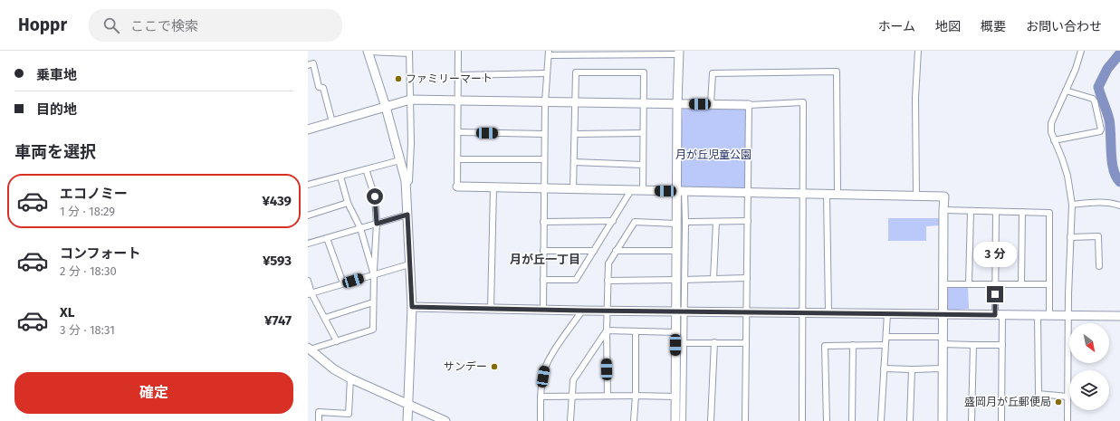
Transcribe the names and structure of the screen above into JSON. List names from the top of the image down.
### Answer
{
  "districts": ["月が丘一丁目"],
  "parks": ["月が丘児童公園"],
  "places": ["ファミリーマート", "サンデー", "盛岡月が丘郵便局"],
  "north": "bottom right",
  "page": {
    "header": "Hoppr",
    "search": "ここで検索",
    "nav": [
      "ホーム",
      "地図",
      "概要",
      "お問い合わせ"
    ],
    "banner": ["乗車地", "目的地"],
    "heading": "車両を選択",
    "list": [
      {
        "name": "エコノミー",
        "note": "1 分 · 18:29",
        "value": "¥439"
      },
      {
        "name": "コンフォート",
        "note": "2 分 · 18:30",
        "value": "¥593"
      },
      {
        "name": "XL",
        "note": "3 分 · 18:31",
        "value": "¥747"
      }
    ],
    "bubble": "3 分",
    "buttons": "確定"
  }
}
